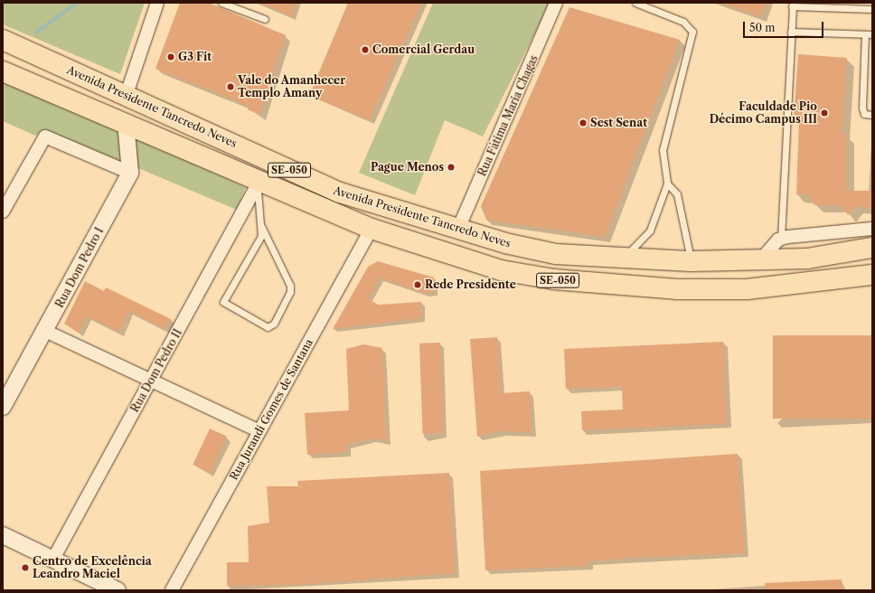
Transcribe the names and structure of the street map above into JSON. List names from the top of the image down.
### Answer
{
  "streets": {
    "main road": ["Avenida Presidente Tancredo Neves", "SE-050"],
    "street": [
      "Rua Fátima Maria Chagas",
      "Rua Dom Pedro I",
      "Rua Dom Pedro II",
      "Rua Jurandi Gomes de Santana"
    ]
  },
  "crossings": [
    ["Avenida Presidente Tancredo Neves", "Rua Fátima Maria Chagas"],
    ["Avenida Presidente Tancredo Neves", "Rua Dom Pedro II"],
    ["Avenida Presidente Tancredo Neves", "Rua Jurandi Gomes de Santana"]
  ],
  "places": [
    "Comercial Gerdau",
    "G3 Fit",
    "Vale do Amanhecer Templo Amany",
    "Faculdade Pio Décimo Campus III",
    "Sest Senat",
    "Pague Menos",
    "Rede Presidente",
    "Centro de Excelência Leandro Maciel"
  ],
  "scale_bar": "50 m"
}
